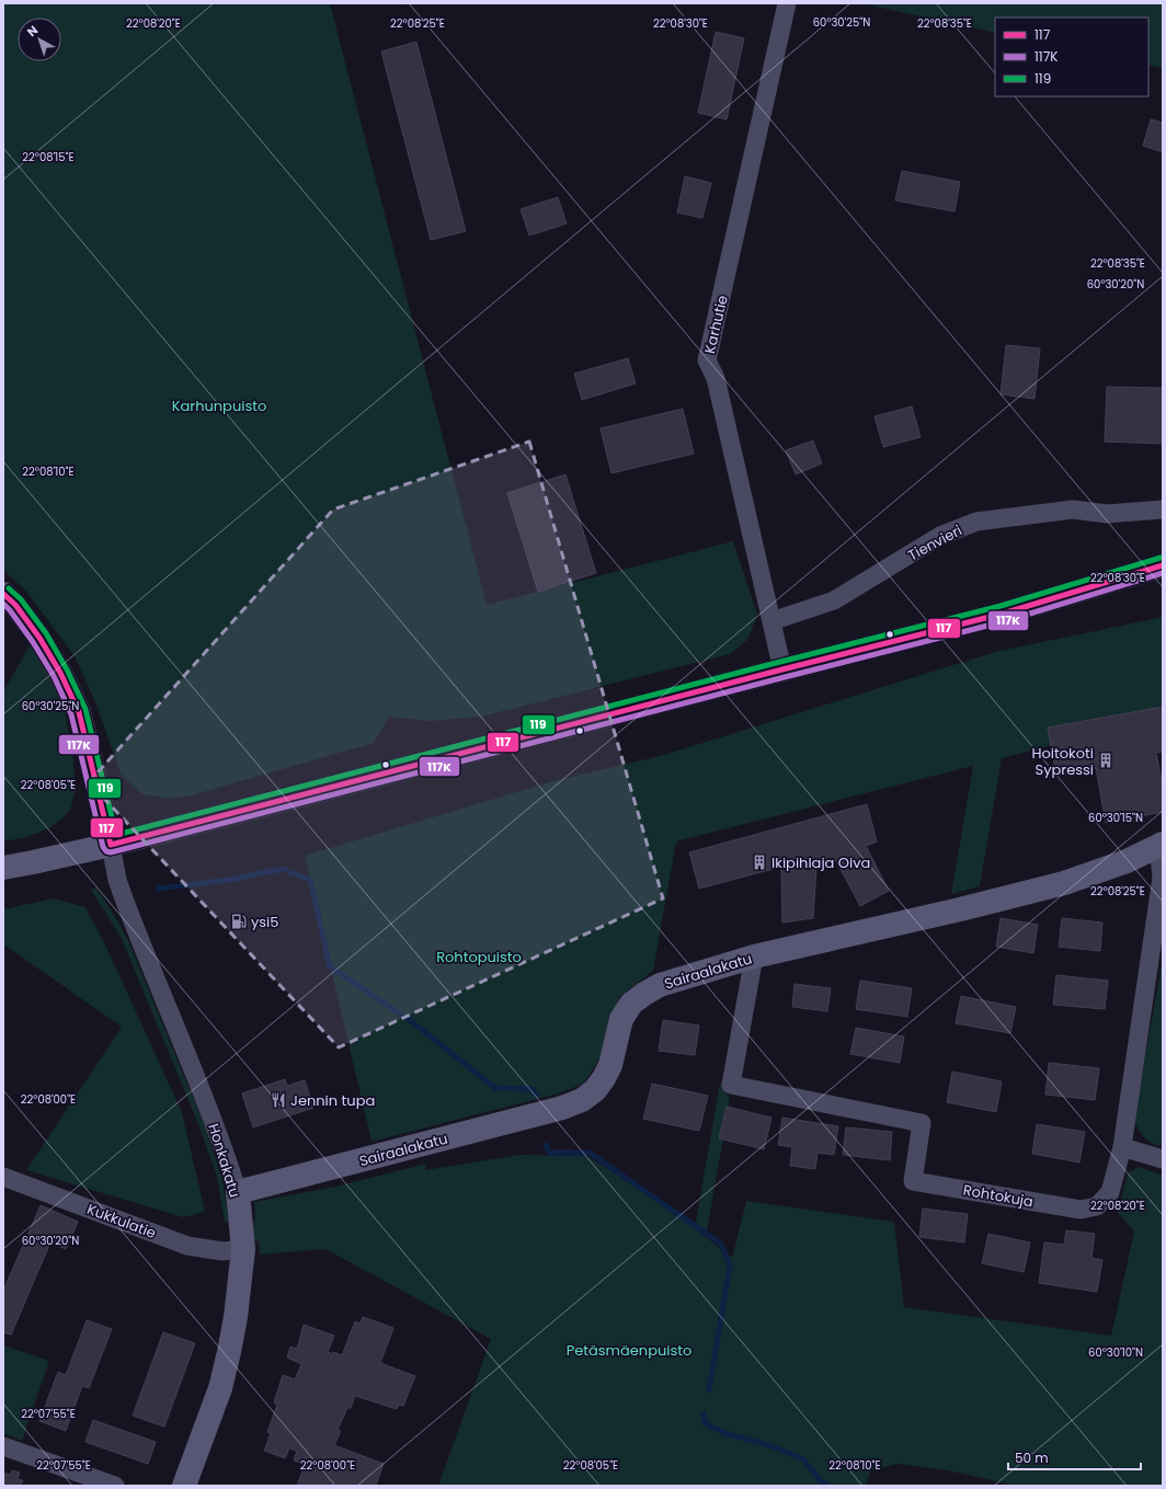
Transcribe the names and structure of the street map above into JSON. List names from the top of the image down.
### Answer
{
  "streets": {
    "street": [
      "Karhutie",
      "Tienvieri",
      "Sairaalakatu",
      "Honkakatu",
      "Rohtokuja",
      "Kukkulatie"
    ]
  },
  "crossings": [
    ["Karhutie", "Tienvieri"],
    ["Sairaalakatu", "Honkakatu"],
    ["Sairaalakatu", "Rohtokuja"],
    ["Honkakatu", "Kukkulatie"]
  ],
  "parks": ["Karhunpuisto", "Rohtopuisto", "Petäsmäenpuisto"],
  "places": {
    "building": ["Hoitokoti Sypressi", "Ikipihlaja Oiva"],
    "fuel station": ["ysi5"],
    "restaurant": ["Jennin tupa"]
  },
  "lines": ["transit line 119", "transit line 117", "transit line 117K"],
  "legend": ["117", "117K", "119"],
  "scale_bar": "50 m",
  "north": "top left",
  "coordinates": [
    "60°30'25\"N",
    "22°08'20\"E",
    "22°08'25\"E",
    "22°08'30\"E",
    "22°08'35\"E",
    "22°08'15\"E",
    "60°30'20\"N",
    "22°08'10\"E",
    "22°08'05\"E",
    "60°30'15\"N",
    "22°08'00\"E",
    "60°30'10\"N",
    "22°07'55\"E"
  ]
}
